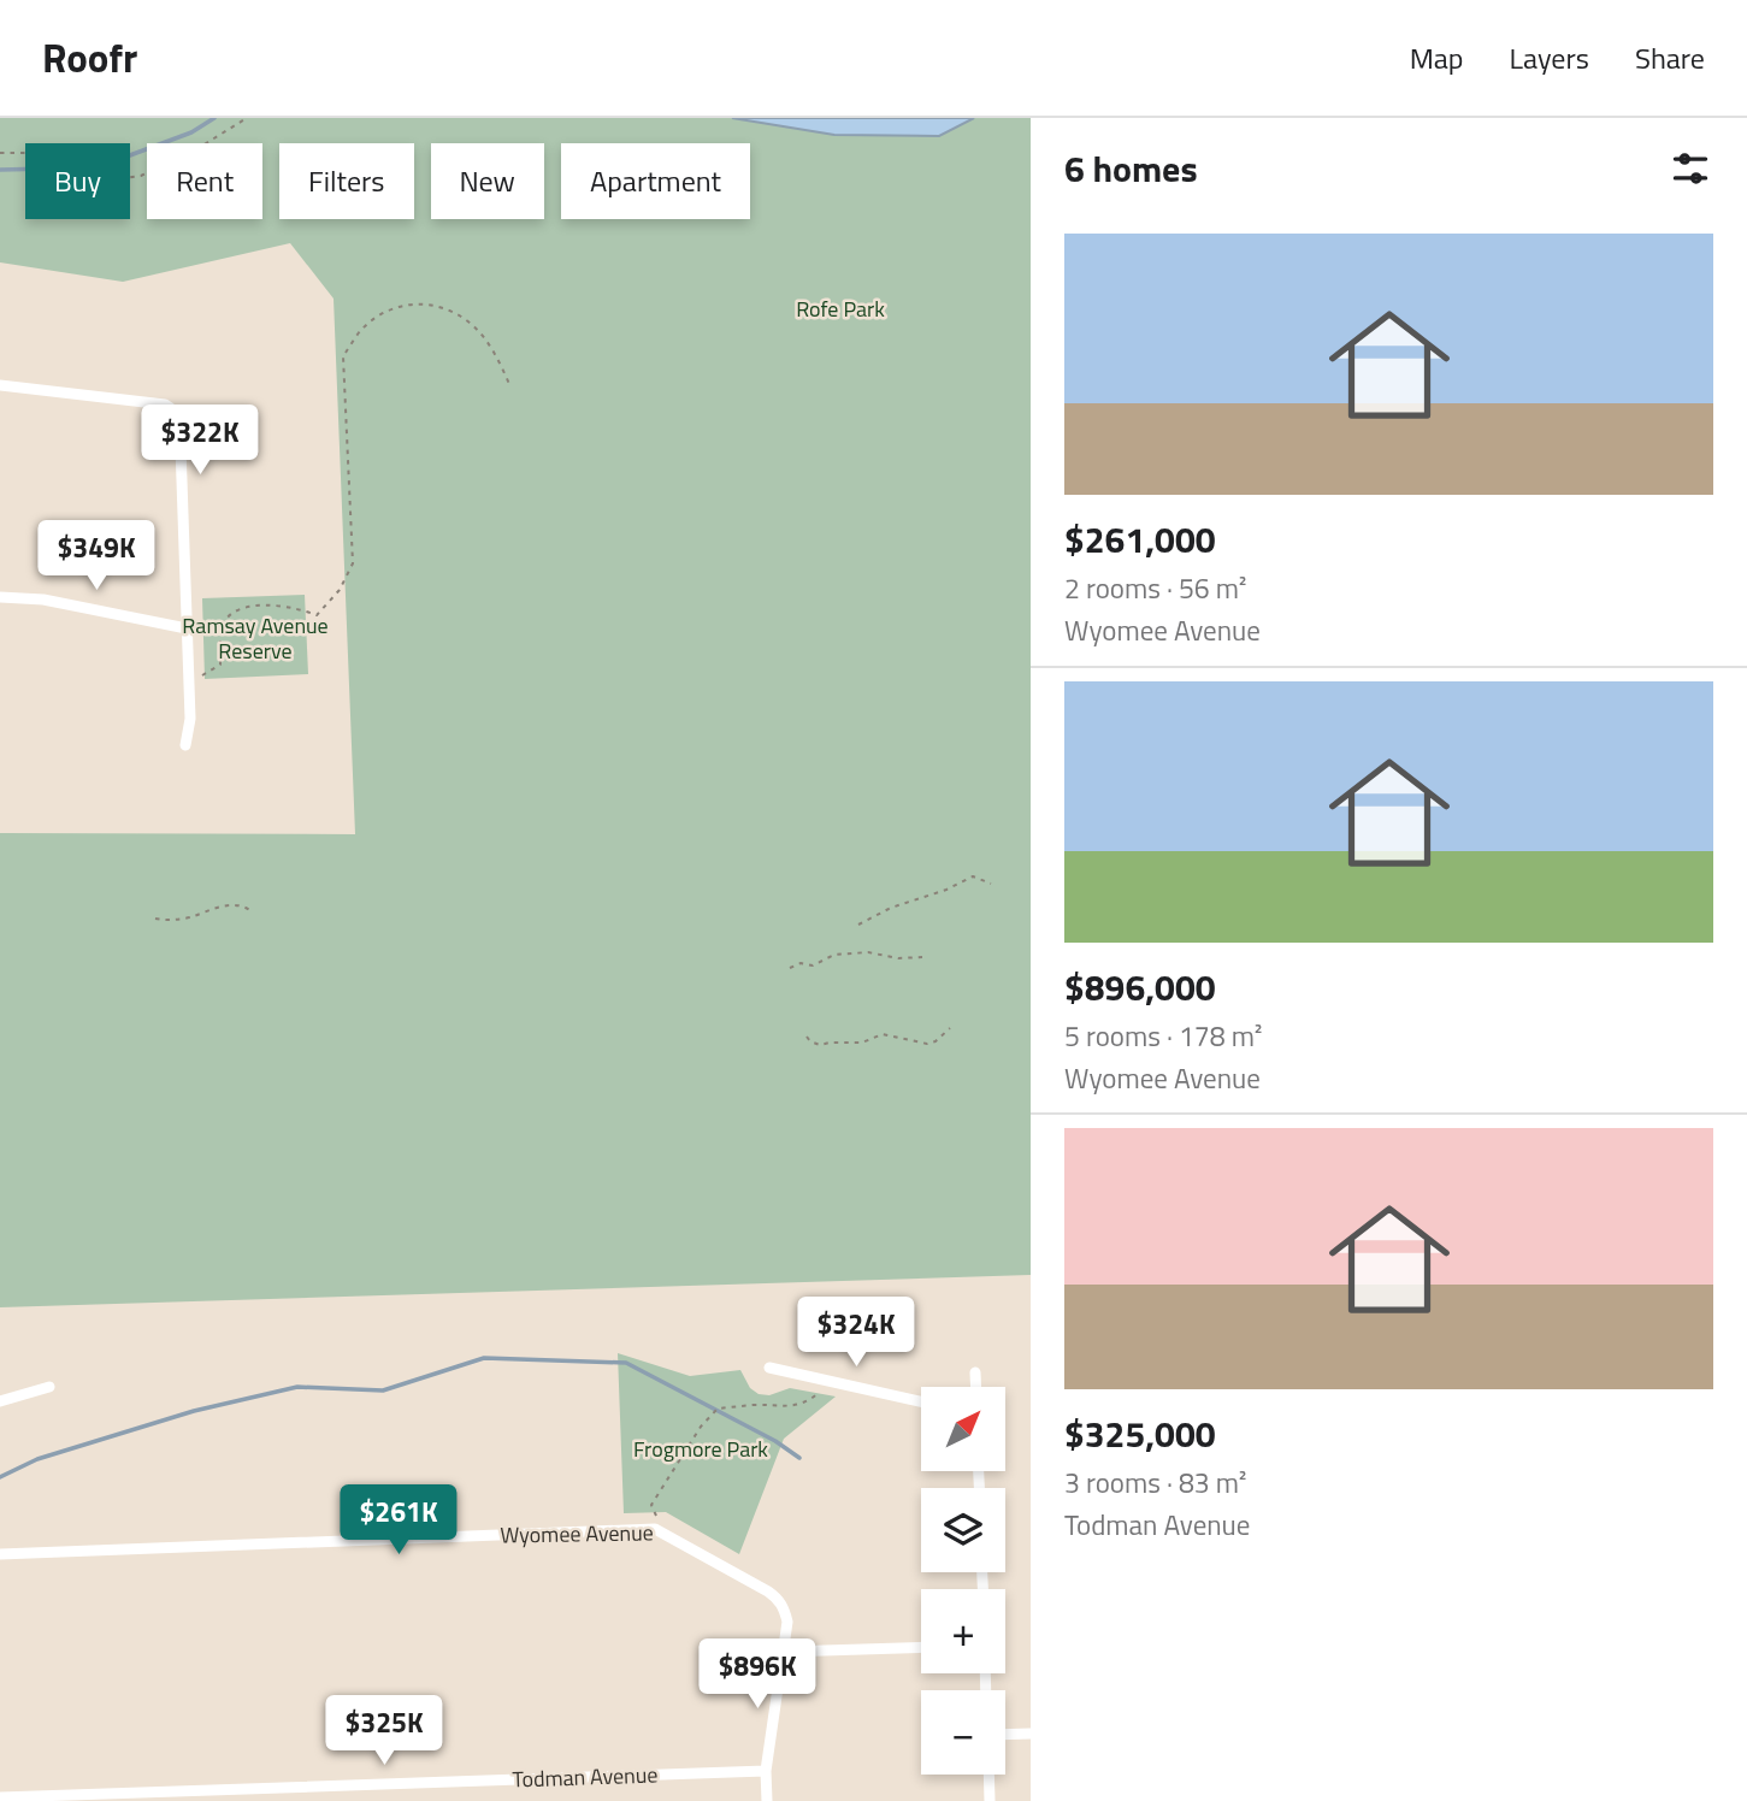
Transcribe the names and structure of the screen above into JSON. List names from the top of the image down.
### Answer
{
  "streets": {
    "street": ["Wyomee Avenue", "Todman Avenue"]
  },
  "crossings": [
    ["Wyomee Avenue", "Todman Avenue"]
  ],
  "parks": ["Rofe Park", "Ramsay Avenue Reserve", "Frogmore Park"],
  "north": "top right",
  "page": {
    "header": "Roofr",
    "nav": ["Map", "Layers", "Share"],
    "heading": "6 homes",
    "chip": [
      "Buy",
      "Rent",
      "Filters",
      "New",
      "Apartment"
    ],
    "list": [
      {
        "name": "$261,000",
        "note": "2 rooms · 56 m² · Wyomee Avenue"
      },
      {
        "name": "$896,000",
        "note": "5 rooms · 178 m² · Wyomee Avenue"
      },
      {
        "name": "$325,000",
        "note": "3 rooms · 83 m² · Todman Avenue"
      }
    ],
    "price": [
      "$322K",
      "$349K",
      "$324K",
      "$261K",
      "$896K",
      "$325K"
    ],
    "map_buttons": ["+", "−"]
  }
}
